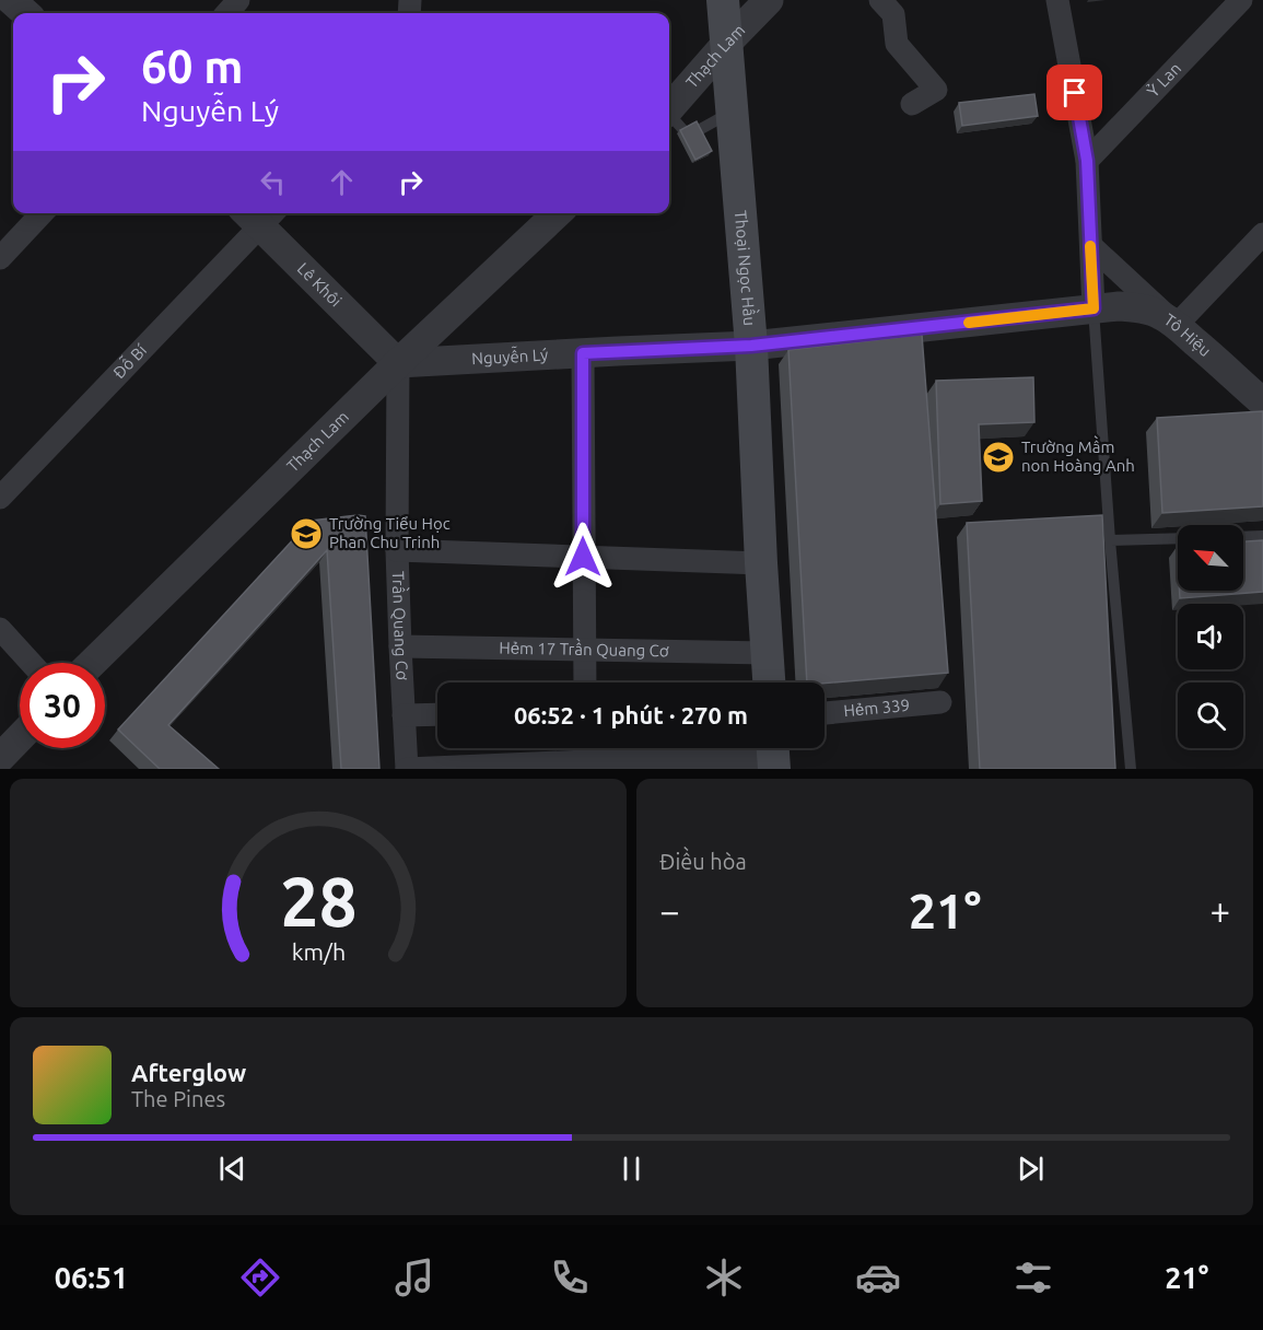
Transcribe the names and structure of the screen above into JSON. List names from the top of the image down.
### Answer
{
  "streets": {
    "main road": ["Thoại Ngọc Hầu"],
    "street": [
      "Thạch Lam",
      "Ỷ Lan",
      "Lê Khôi",
      "Tô Hiệu",
      "Nguyễn Lý",
      "Đỗ Bí",
      "Trần Quang Cơ",
      "Hẻm 17 Trần Quang Cơ",
      "Hẻm 339"
    ]
  },
  "crossings": [
    ["Thạch Lam", "Thoại Ngọc Hầu"],
    ["Thạch Lam", "Lê Khôi"],
    ["Thạch Lam", "Nguyễn Lý"],
    ["Thạch Lam", "Trần Quang Cơ"],
    ["Thoại Ngọc Hầu", "Nguyễn Lý"],
    ["Thoại Ngọc Hầu", "Hẻm 17 Trần Quang Cơ"],
    ["Lê Khôi", "Nguyễn Lý"],
    ["Lê Khôi", "Đỗ Bí"],
    ["Lê Khôi", "Trần Quang Cơ"],
    ["Tô Hiệu", "Nguyễn Lý"],
    ["Nguyễn Lý", "Trần Quang Cơ"],
    ["Trần Quang Cơ", "Hẻm 17 Trần Quang Cơ"]
  ],
  "places": {
    "school or university": ["Trường Mầm non Hoàng Anh", "Trường Tiểu Học Phan Chu Trinh"]
  },
  "north": "top left",
  "page": {
    "turn": ["60 m", "Nguyễn Lý"],
    "limit": "30",
    "trip": "06:52 · 1 phút · 270 m",
    "tile": "Điều hòa",
    "heat": ["−", "21°", "+"],
    "song": ["Afterglow", "The Pines"],
    "tabs": ["06:51", "21°"],
    "gauge": ["28", "km/h"]
  }
}
